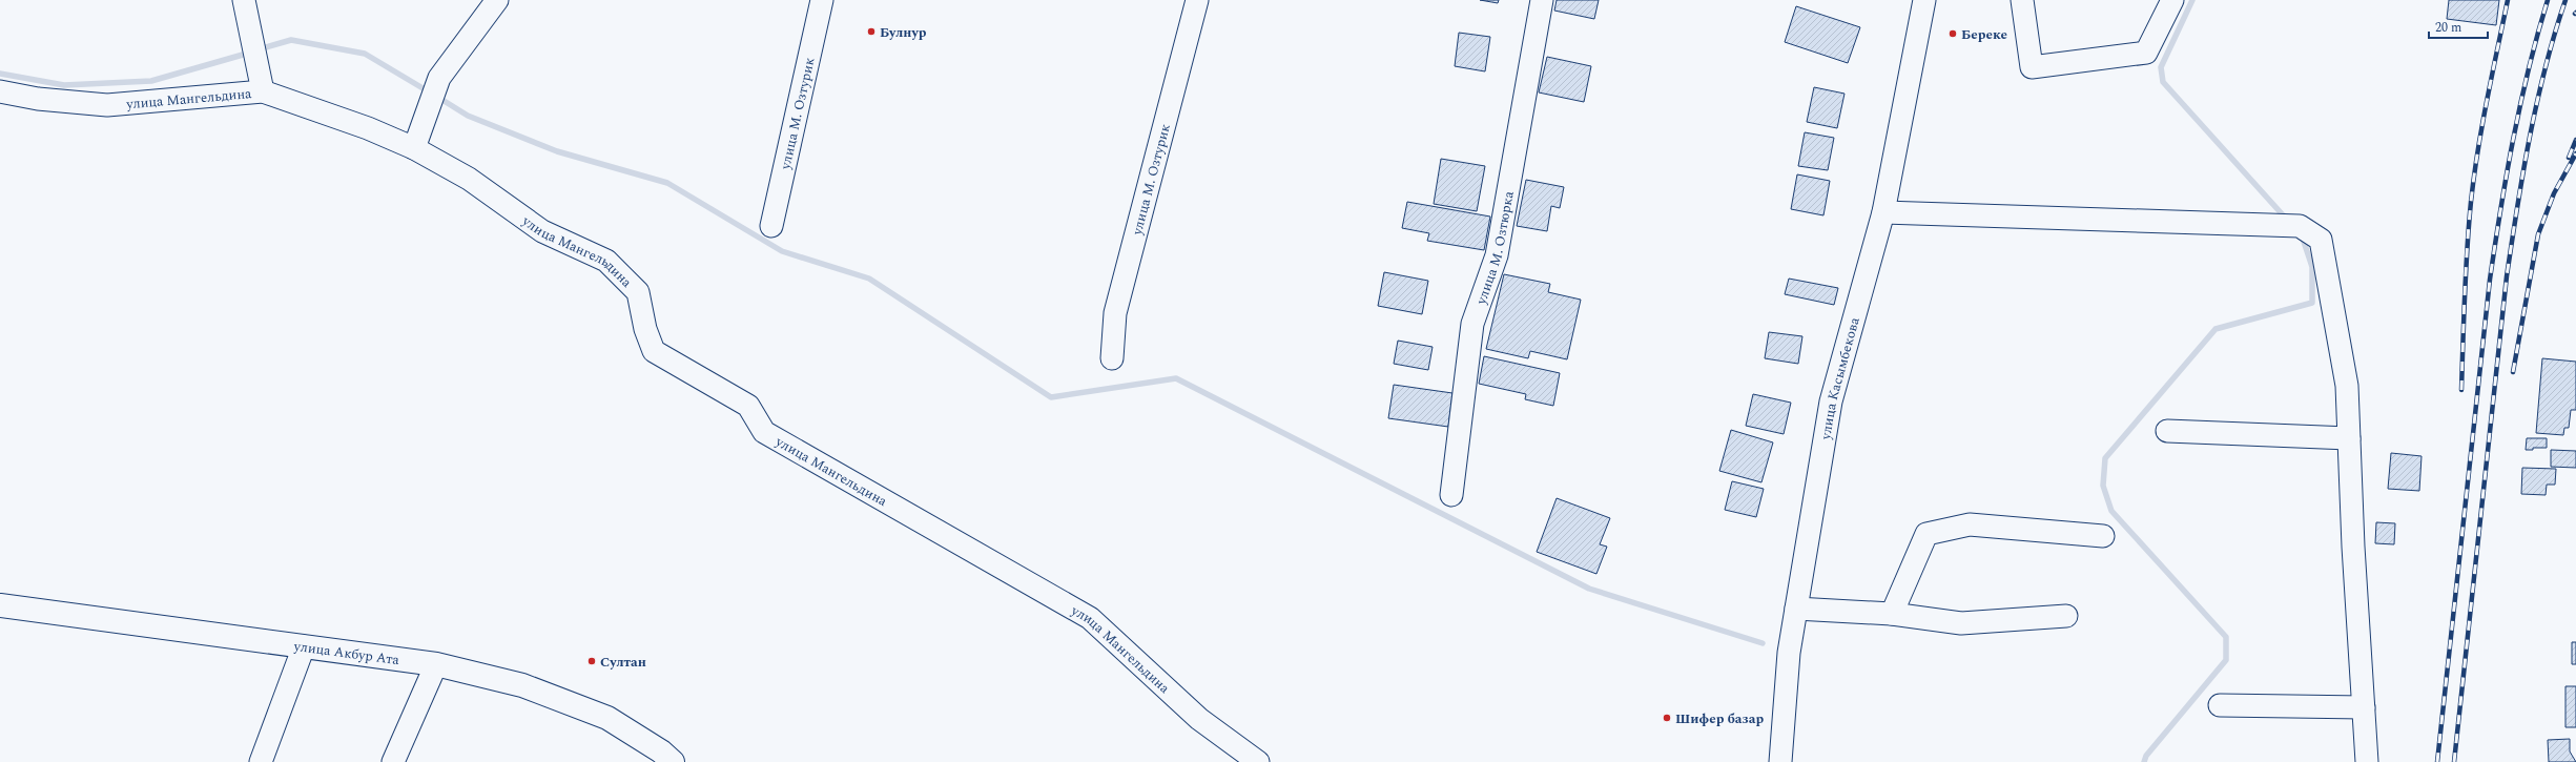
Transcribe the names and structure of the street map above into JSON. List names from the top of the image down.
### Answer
{
  "streets": {
    "main road": ["улица Акбур Ата"],
    "street": [
      "улица Мангельдина",
      "улица М. Озтурик",
      "улица М. Озтюрка",
      "улица Касымбекова"
    ]
  },
  "places": [
    "Булнур",
    "Береке",
    "Султан",
    "Шифер базар"
  ],
  "scale_bar": "20 m"
}
